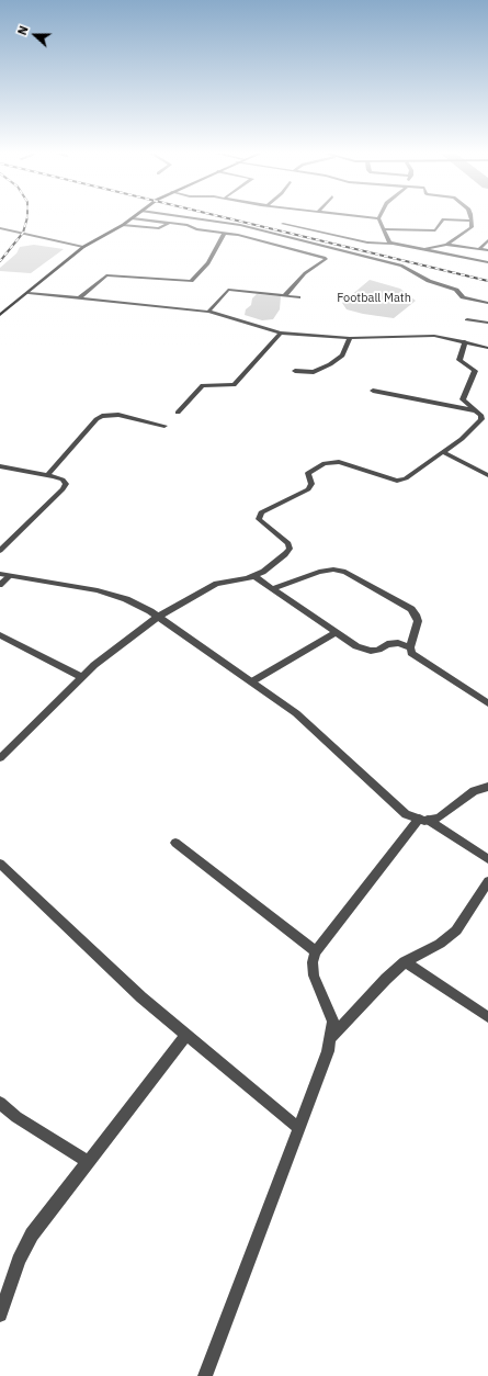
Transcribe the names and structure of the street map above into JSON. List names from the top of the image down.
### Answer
{
  "parks": ["Football Math"],
  "north": "left"
}
